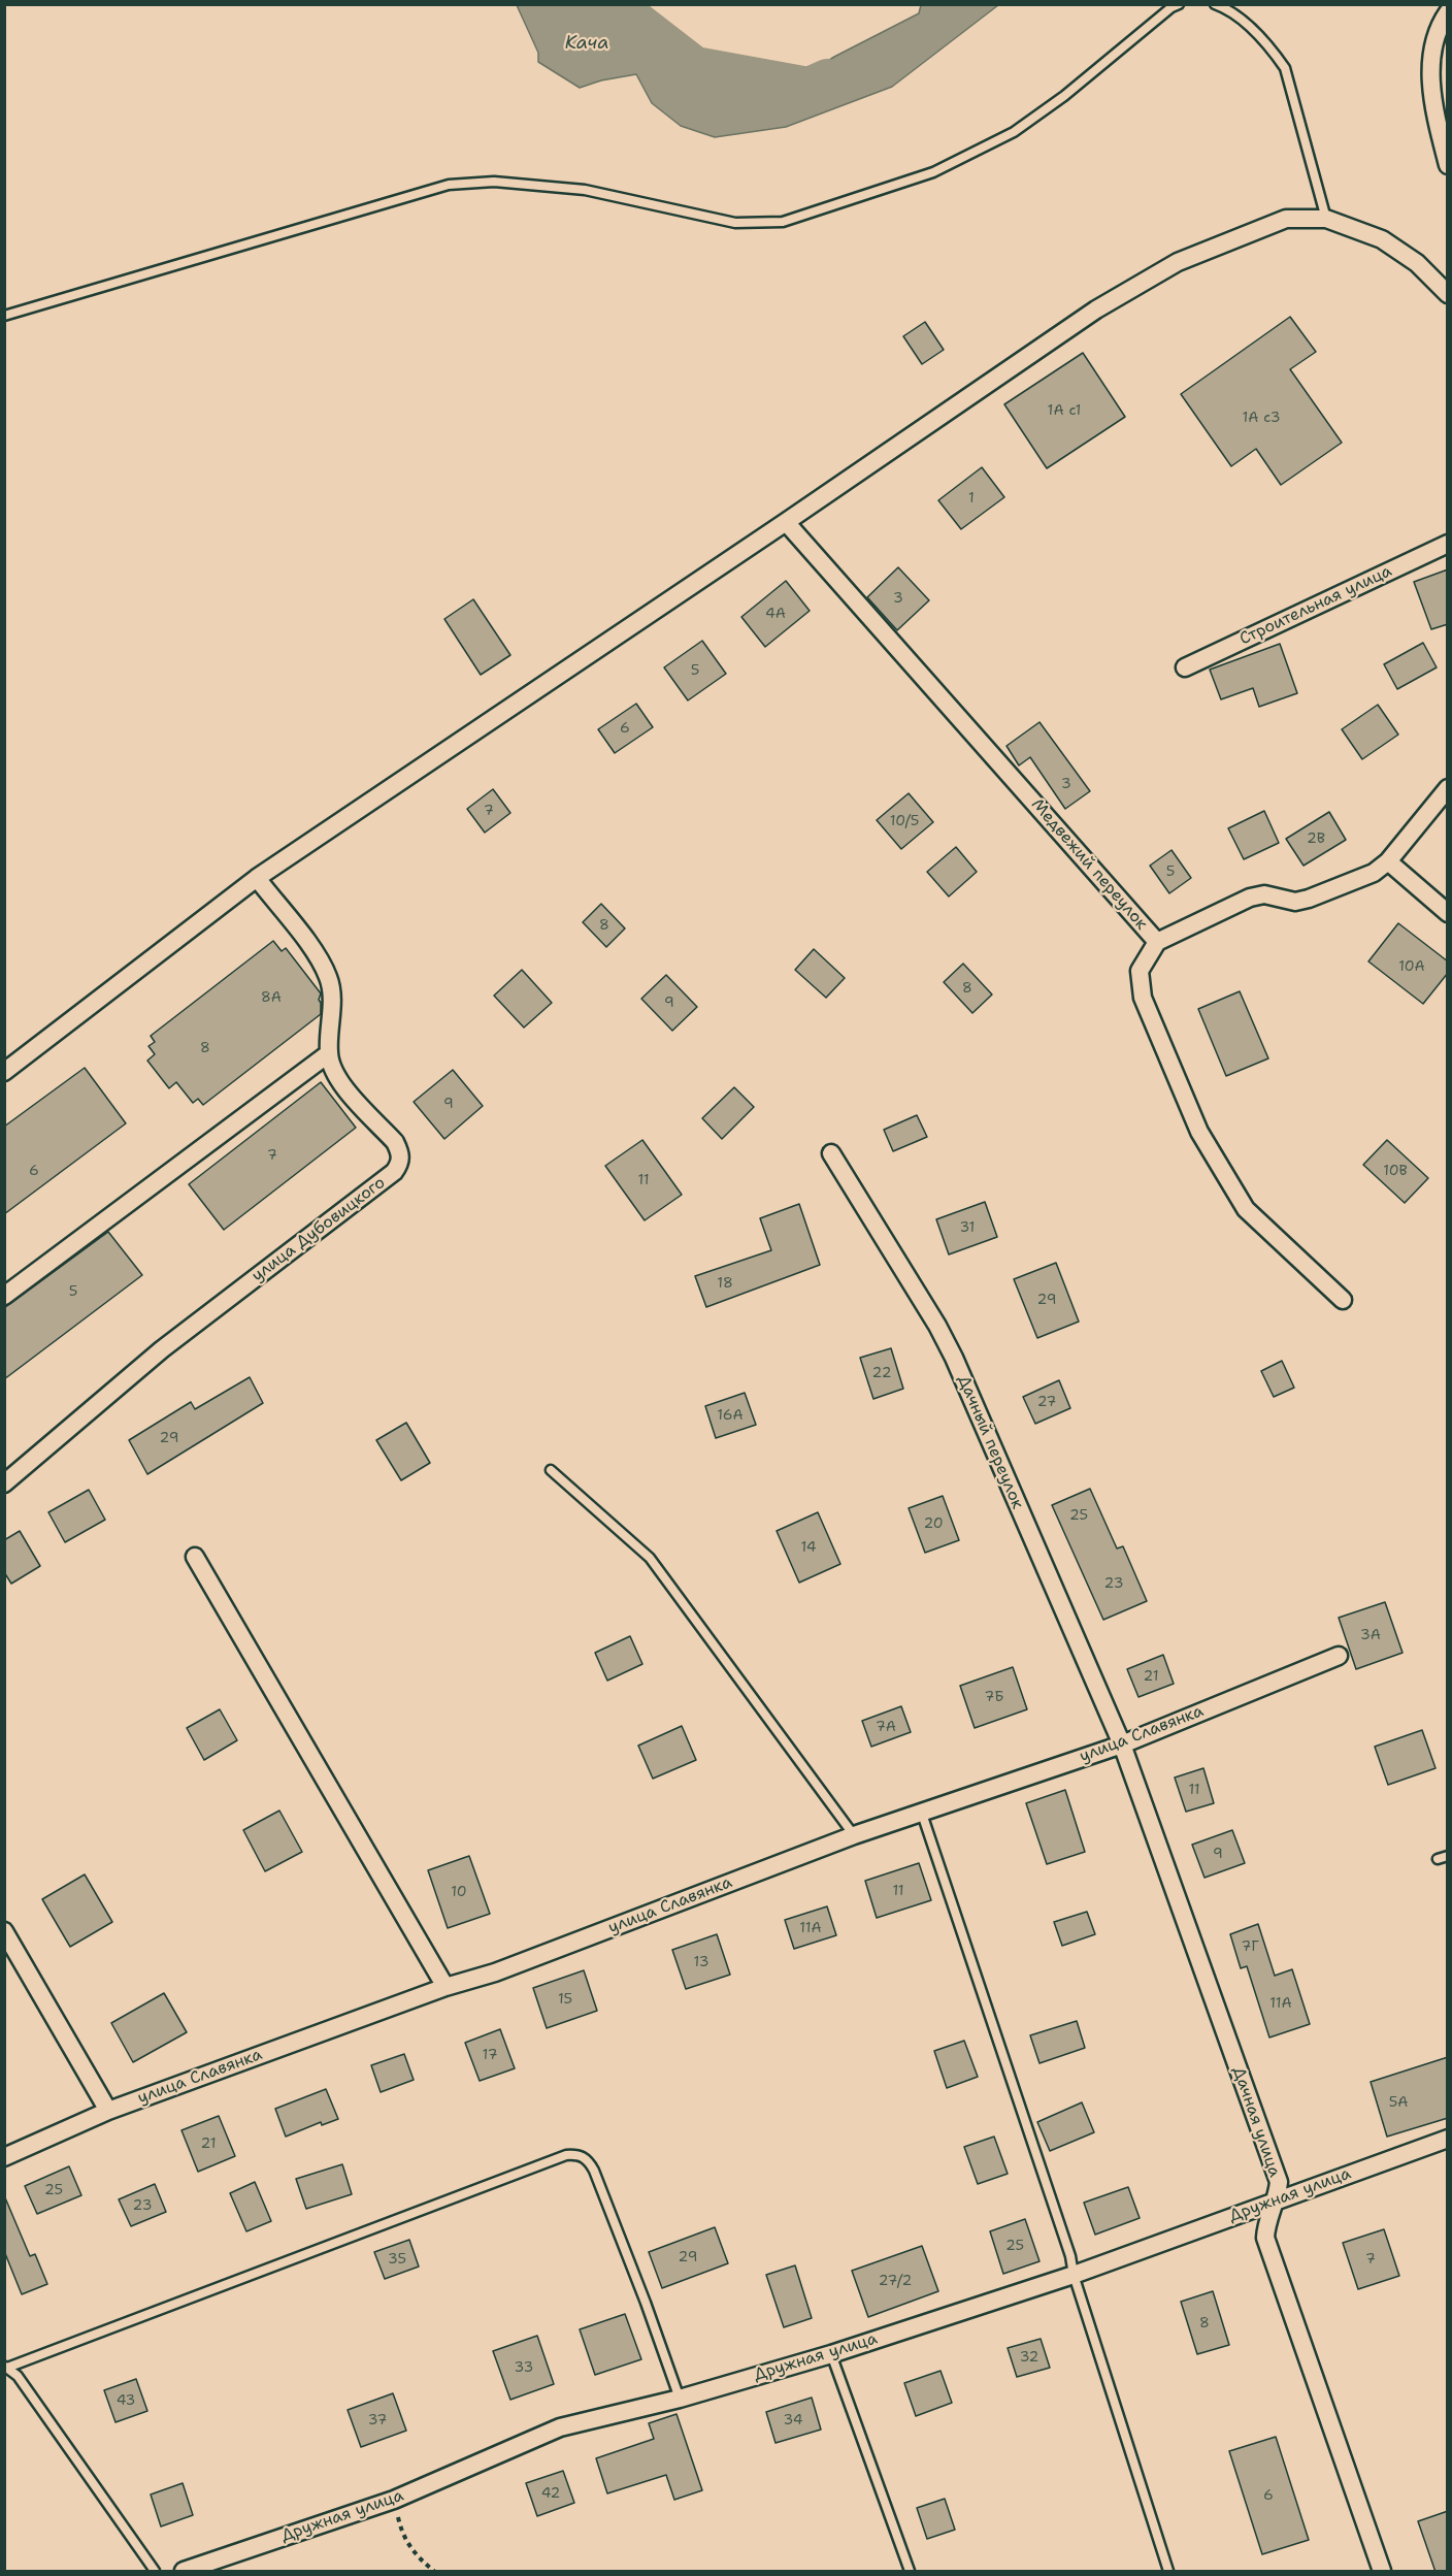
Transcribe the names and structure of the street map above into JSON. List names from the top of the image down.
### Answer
{
  "streets": {
    "street": [
      "Строительная улица",
      "Медвежий переулок",
      "улица Дубовицкого",
      "Дачный переулок",
      "улица Славянка",
      "Дачная улица",
      "Дружная улица"
    ]
  },
  "crossings": [
    ["Дачный переулок", "улица Славянка"],
    ["Дачный переулок", "Дачная улица"],
    ["улица Славянка", "Дачная улица"],
    ["Дачная улица", "Дружная улица"]
  ],
  "water": ["Кача"],
  "house_numbers": [
    "1А с1",
    "1А с3",
    "1",
    "3",
    "4А",
    "5",
    "6",
    "3",
    "7",
    "10/5",
    "2В",
    "5",
    "8",
    "10А",
    "8",
    "8А",
    "9",
    "8",
    "9",
    "7",
    "6",
    "10В",
    "11",
    "31",
    "18",
    "5",
    "29",
    "22",
    "27",
    "16А",
    "29",
    "25",
    "20",
    "14",
    "23",
    "3А",
    "21",
    "7Б",
    "7А",
    "11",
    "9",
    "11",
    "10",
    "11А",
    "7Г",
    "13",
    "15",
    "11А",
    "17",
    "5А",
    "21",
    "25",
    "23",
    "25",
    "29",
    "35",
    "7",
    "27/2",
    "8",
    "32",
    "33",
    "43",
    "37",
    "34",
    "42",
    "6"
  ]
}
